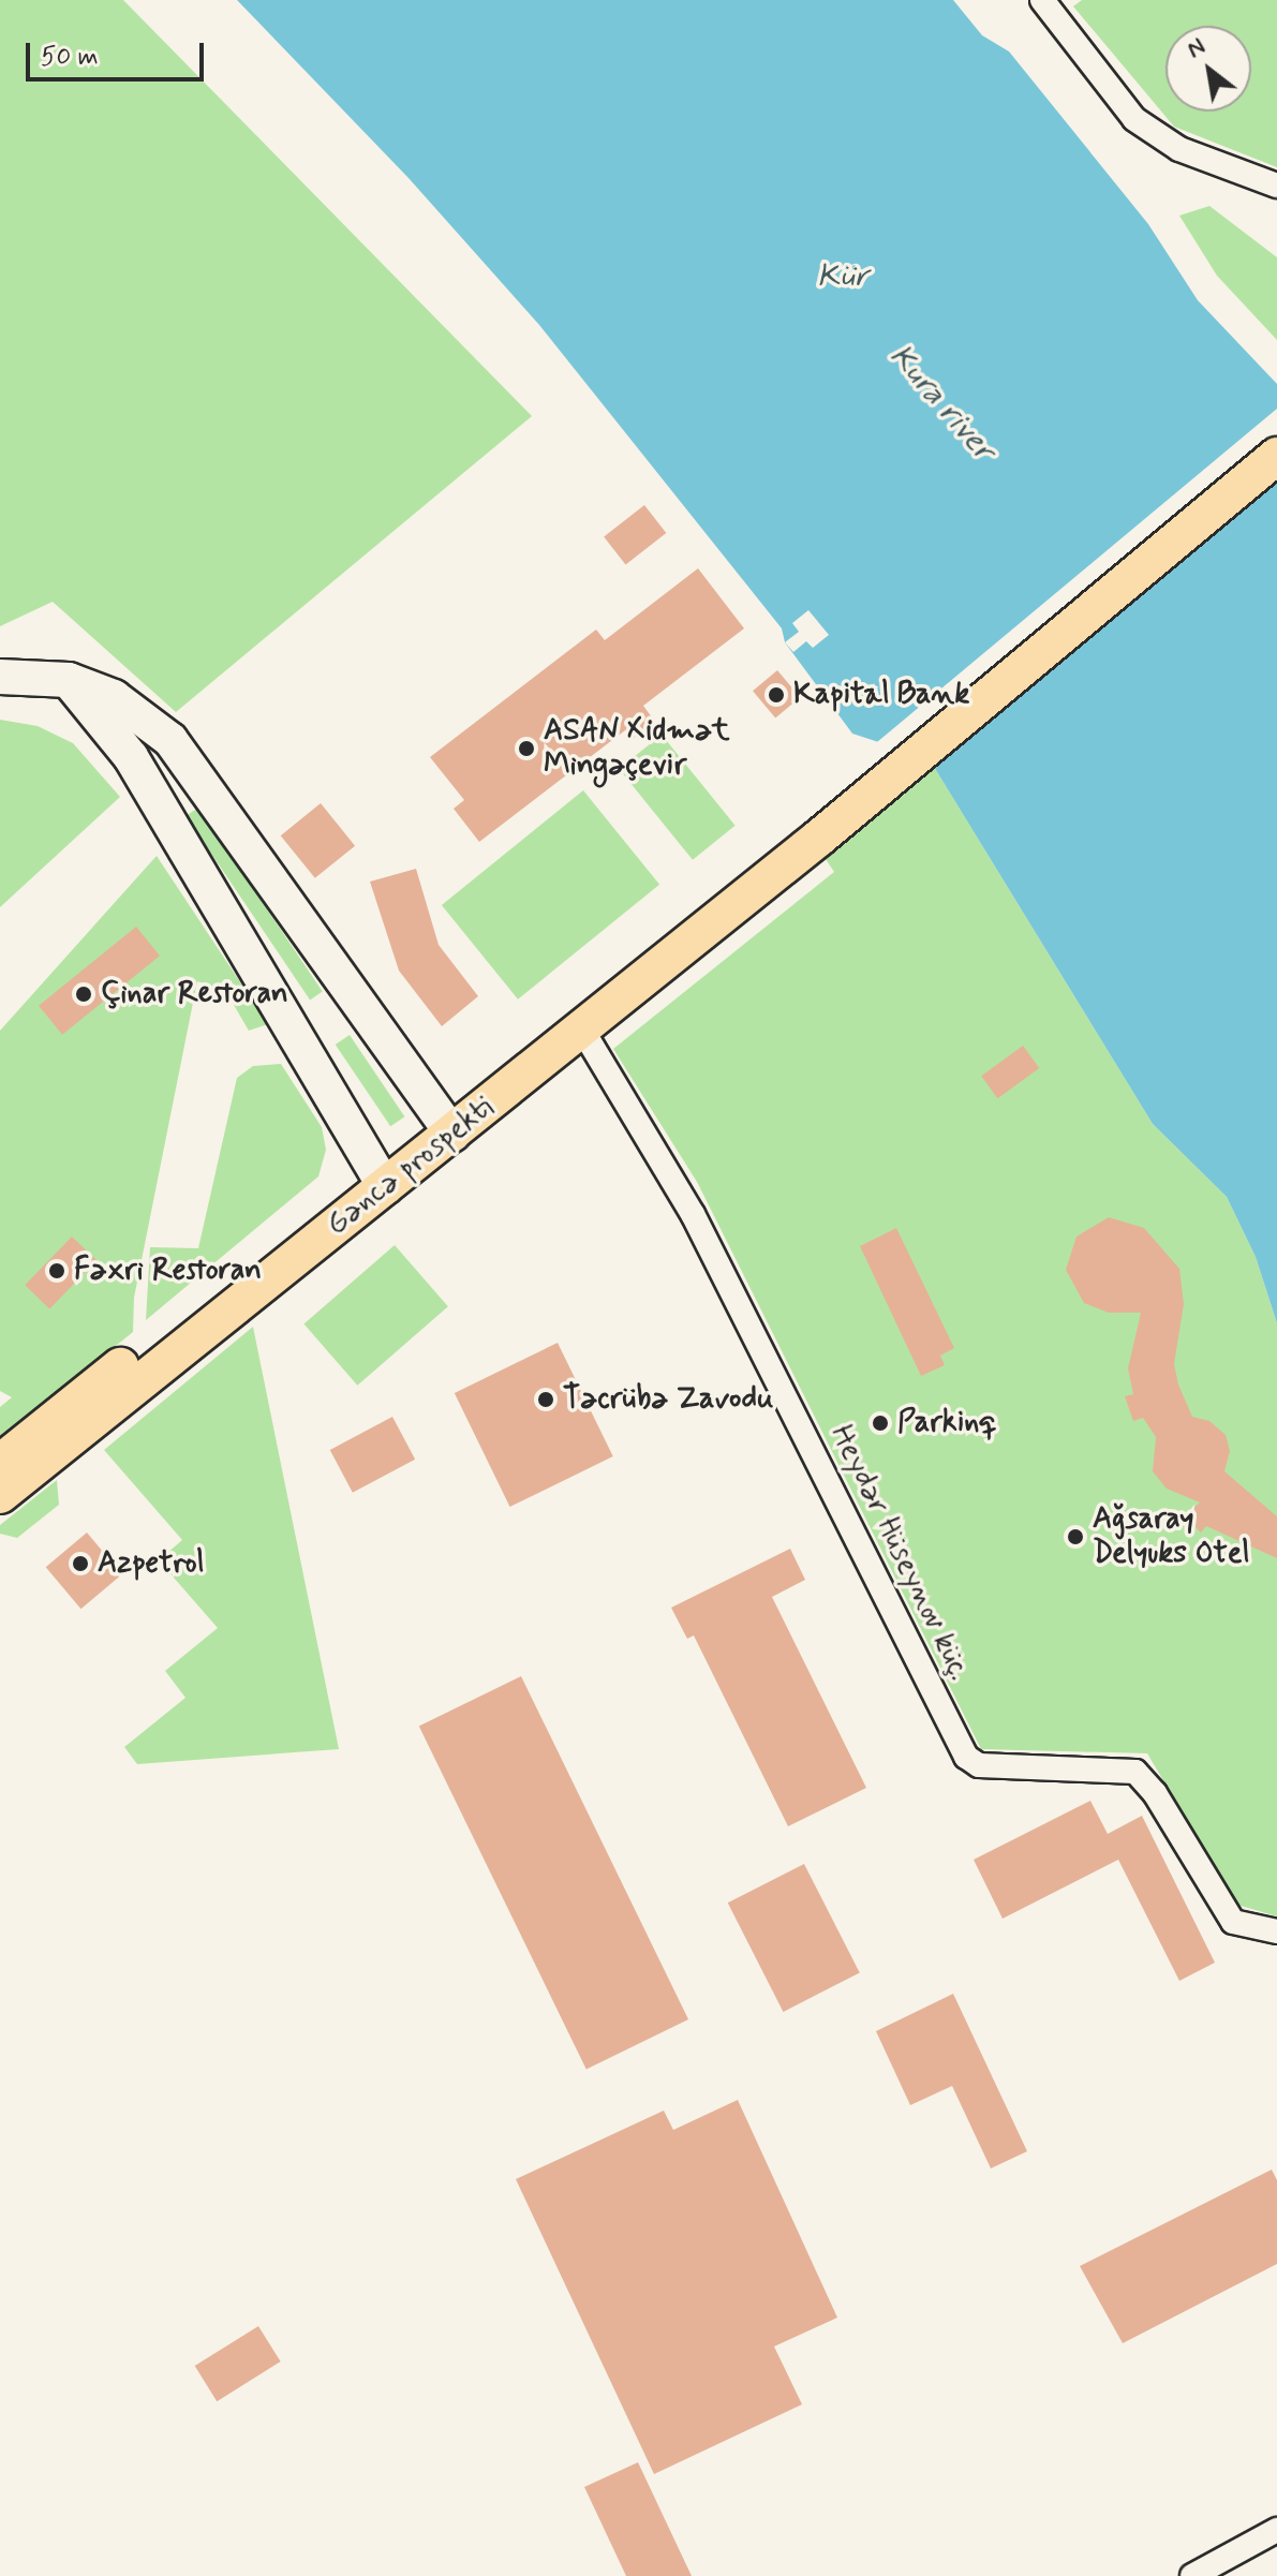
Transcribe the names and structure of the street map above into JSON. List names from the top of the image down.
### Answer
{
  "streets": {
    "main road": ["Gəncə prospekti"],
    "street": ["Heydər Hüseynov küç."]
  },
  "crossings": [
    ["Gəncə prospekti", "Heydər Hüseynov küç."]
  ],
  "water": ["Kür", "Kura river"],
  "places": [
    "Kapital Bank",
    "ASAN Xidmət Mingəçevir",
    "Çinar Restoran",
    "Fəxri Restoran",
    "Təcrübə Zavodu",
    "Parkinq",
    "Ağsaray Delyuks Otel",
    "Azpetrol"
  ],
  "scale_bar": "50 m",
  "north": "top left"
}
